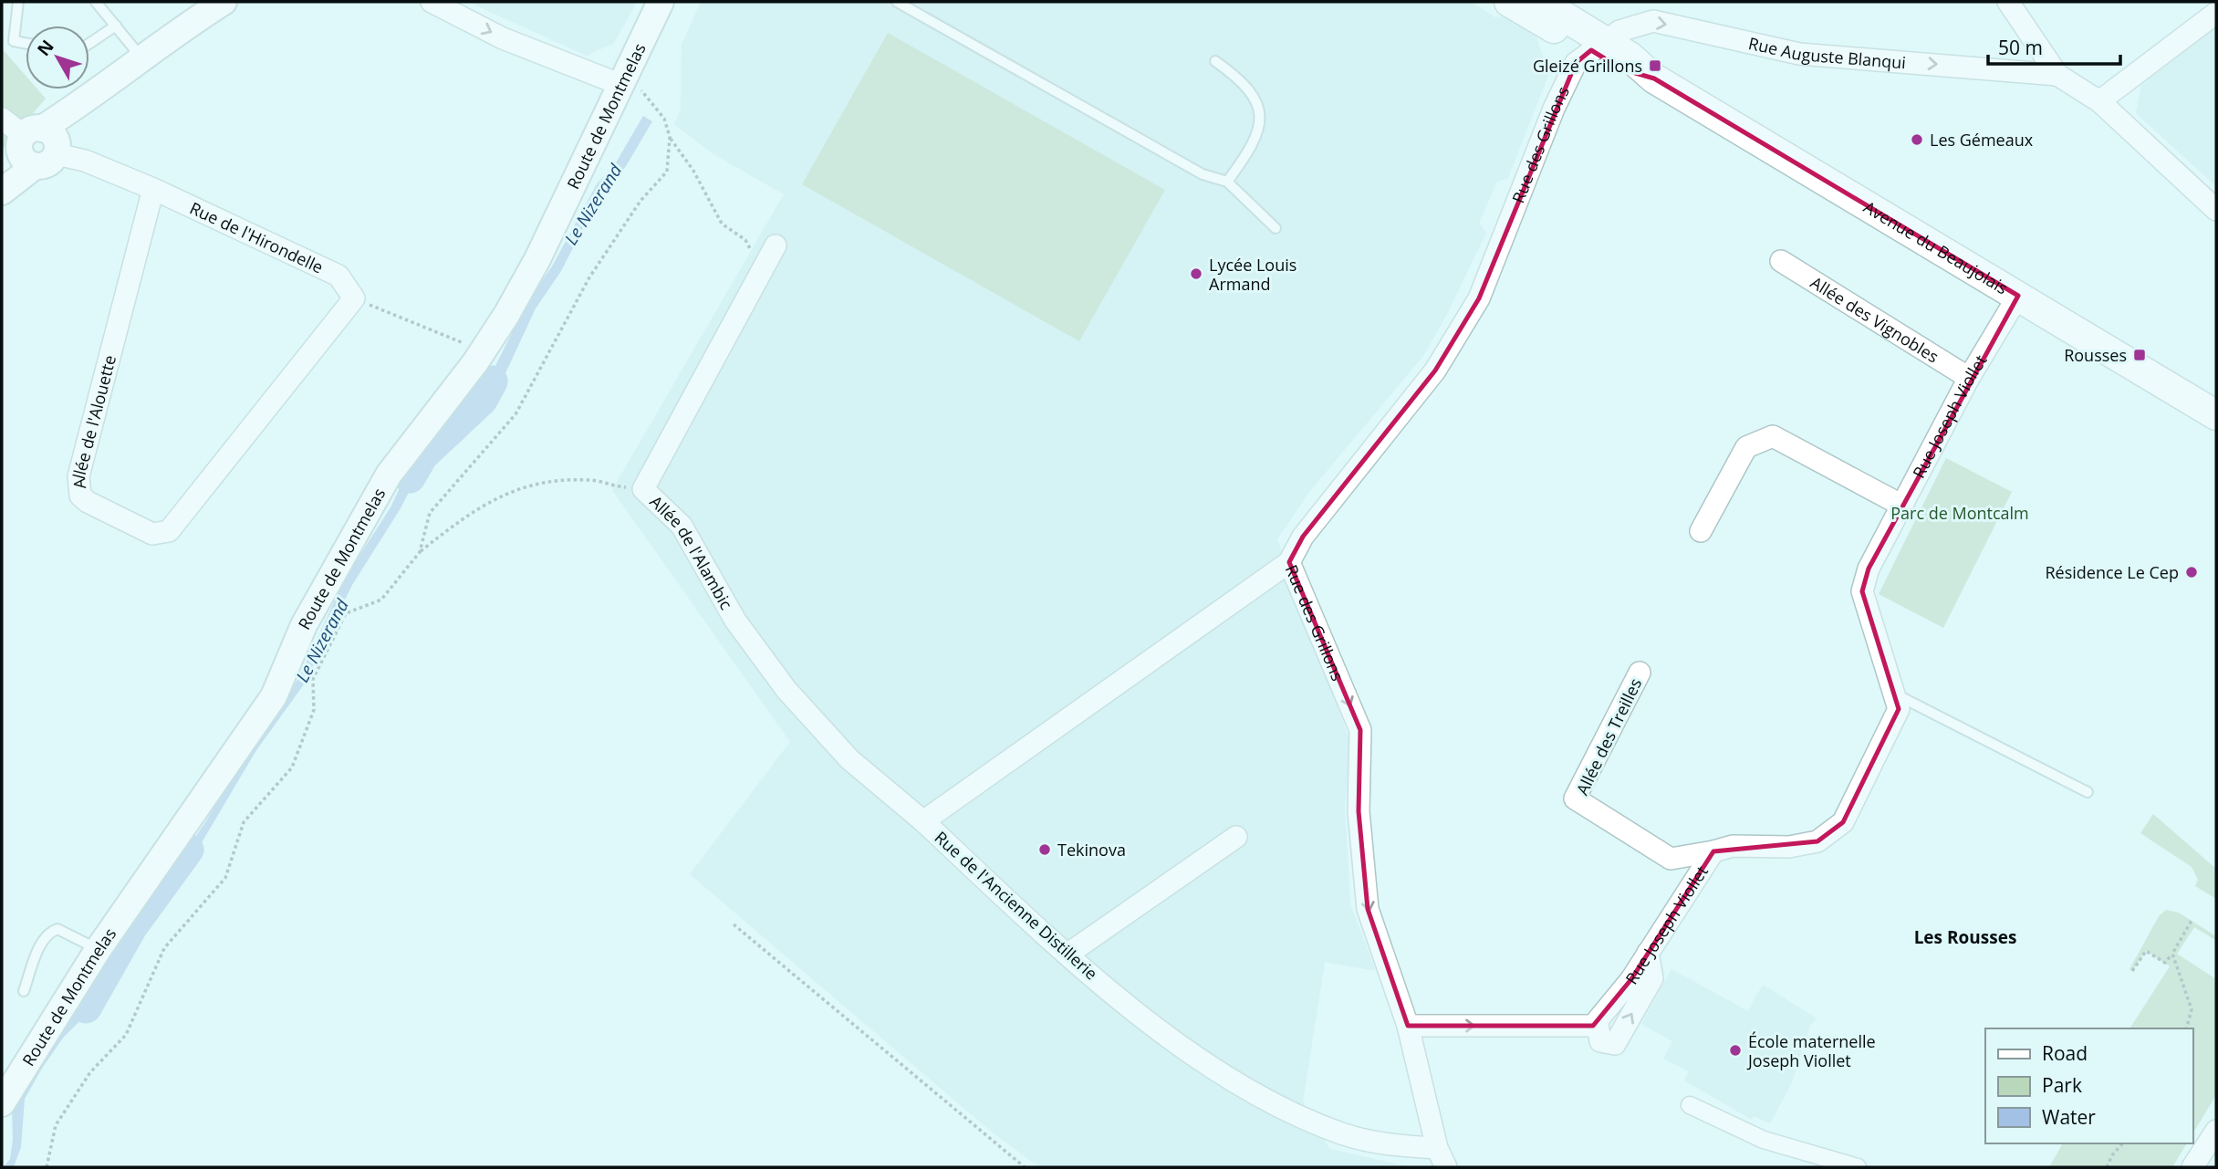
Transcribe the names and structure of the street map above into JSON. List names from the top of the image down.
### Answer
{
  "streets": {
    "main road": ["Avenue du Beaujolais"],
    "street": [
      "Rue Auguste Blanqui",
      "Route de Montmelas",
      "Rue des Grillons",
      "Rue de l'Hirondelle",
      "Allée des Vignobles",
      "Rue Joseph Viollet",
      "Allée de l'Alouette",
      "Allée de l'Alambic",
      "Allée des Treilles",
      "Rue de l'Ancienne Distillerie"
    ]
  },
  "crossings": [
    ["Rue Auguste Blanqui", "Rue des Grillons"],
    ["Rue Auguste Blanqui", "Avenue du Beaujolais"],
    ["Rue des Grillons", "Avenue du Beaujolais"],
    ["Rue des Grillons", "Rue Joseph Viollet"],
    ["Rue des Grillons", "Rue de l'Ancienne Distillerie"],
    ["Rue de l'Hirondelle", "Allée de l'Alouette"],
    ["Avenue du Beaujolais", "Rue Joseph Viollet"],
    ["Allée des Vignobles", "Rue Joseph Viollet"],
    ["Rue Joseph Viollet", "Allée des Treilles"],
    ["Allée de l'Alambic", "Rue de l'Ancienne Distillerie"]
  ],
  "one_way": ["Rue Auguste Blanqui", "Rue des Grillons"],
  "districts": ["Les Rousses"],
  "water": ["Le Nizerand"],
  "parks": ["Parc de Montcalm"],
  "places": {
    "transit": ["Gleizé Grillons", "Rousses"],
    "other": [
      "Les Gémeaux",
      "Lycée Louis Armand",
      "Résidence Le Cep",
      "Tekinova",
      "École maternelle Joseph Viollet"
    ]
  },
  "legend": ["Road", "Park", "Water"],
  "scale_bar": "50 m",
  "north": "top left"
}
